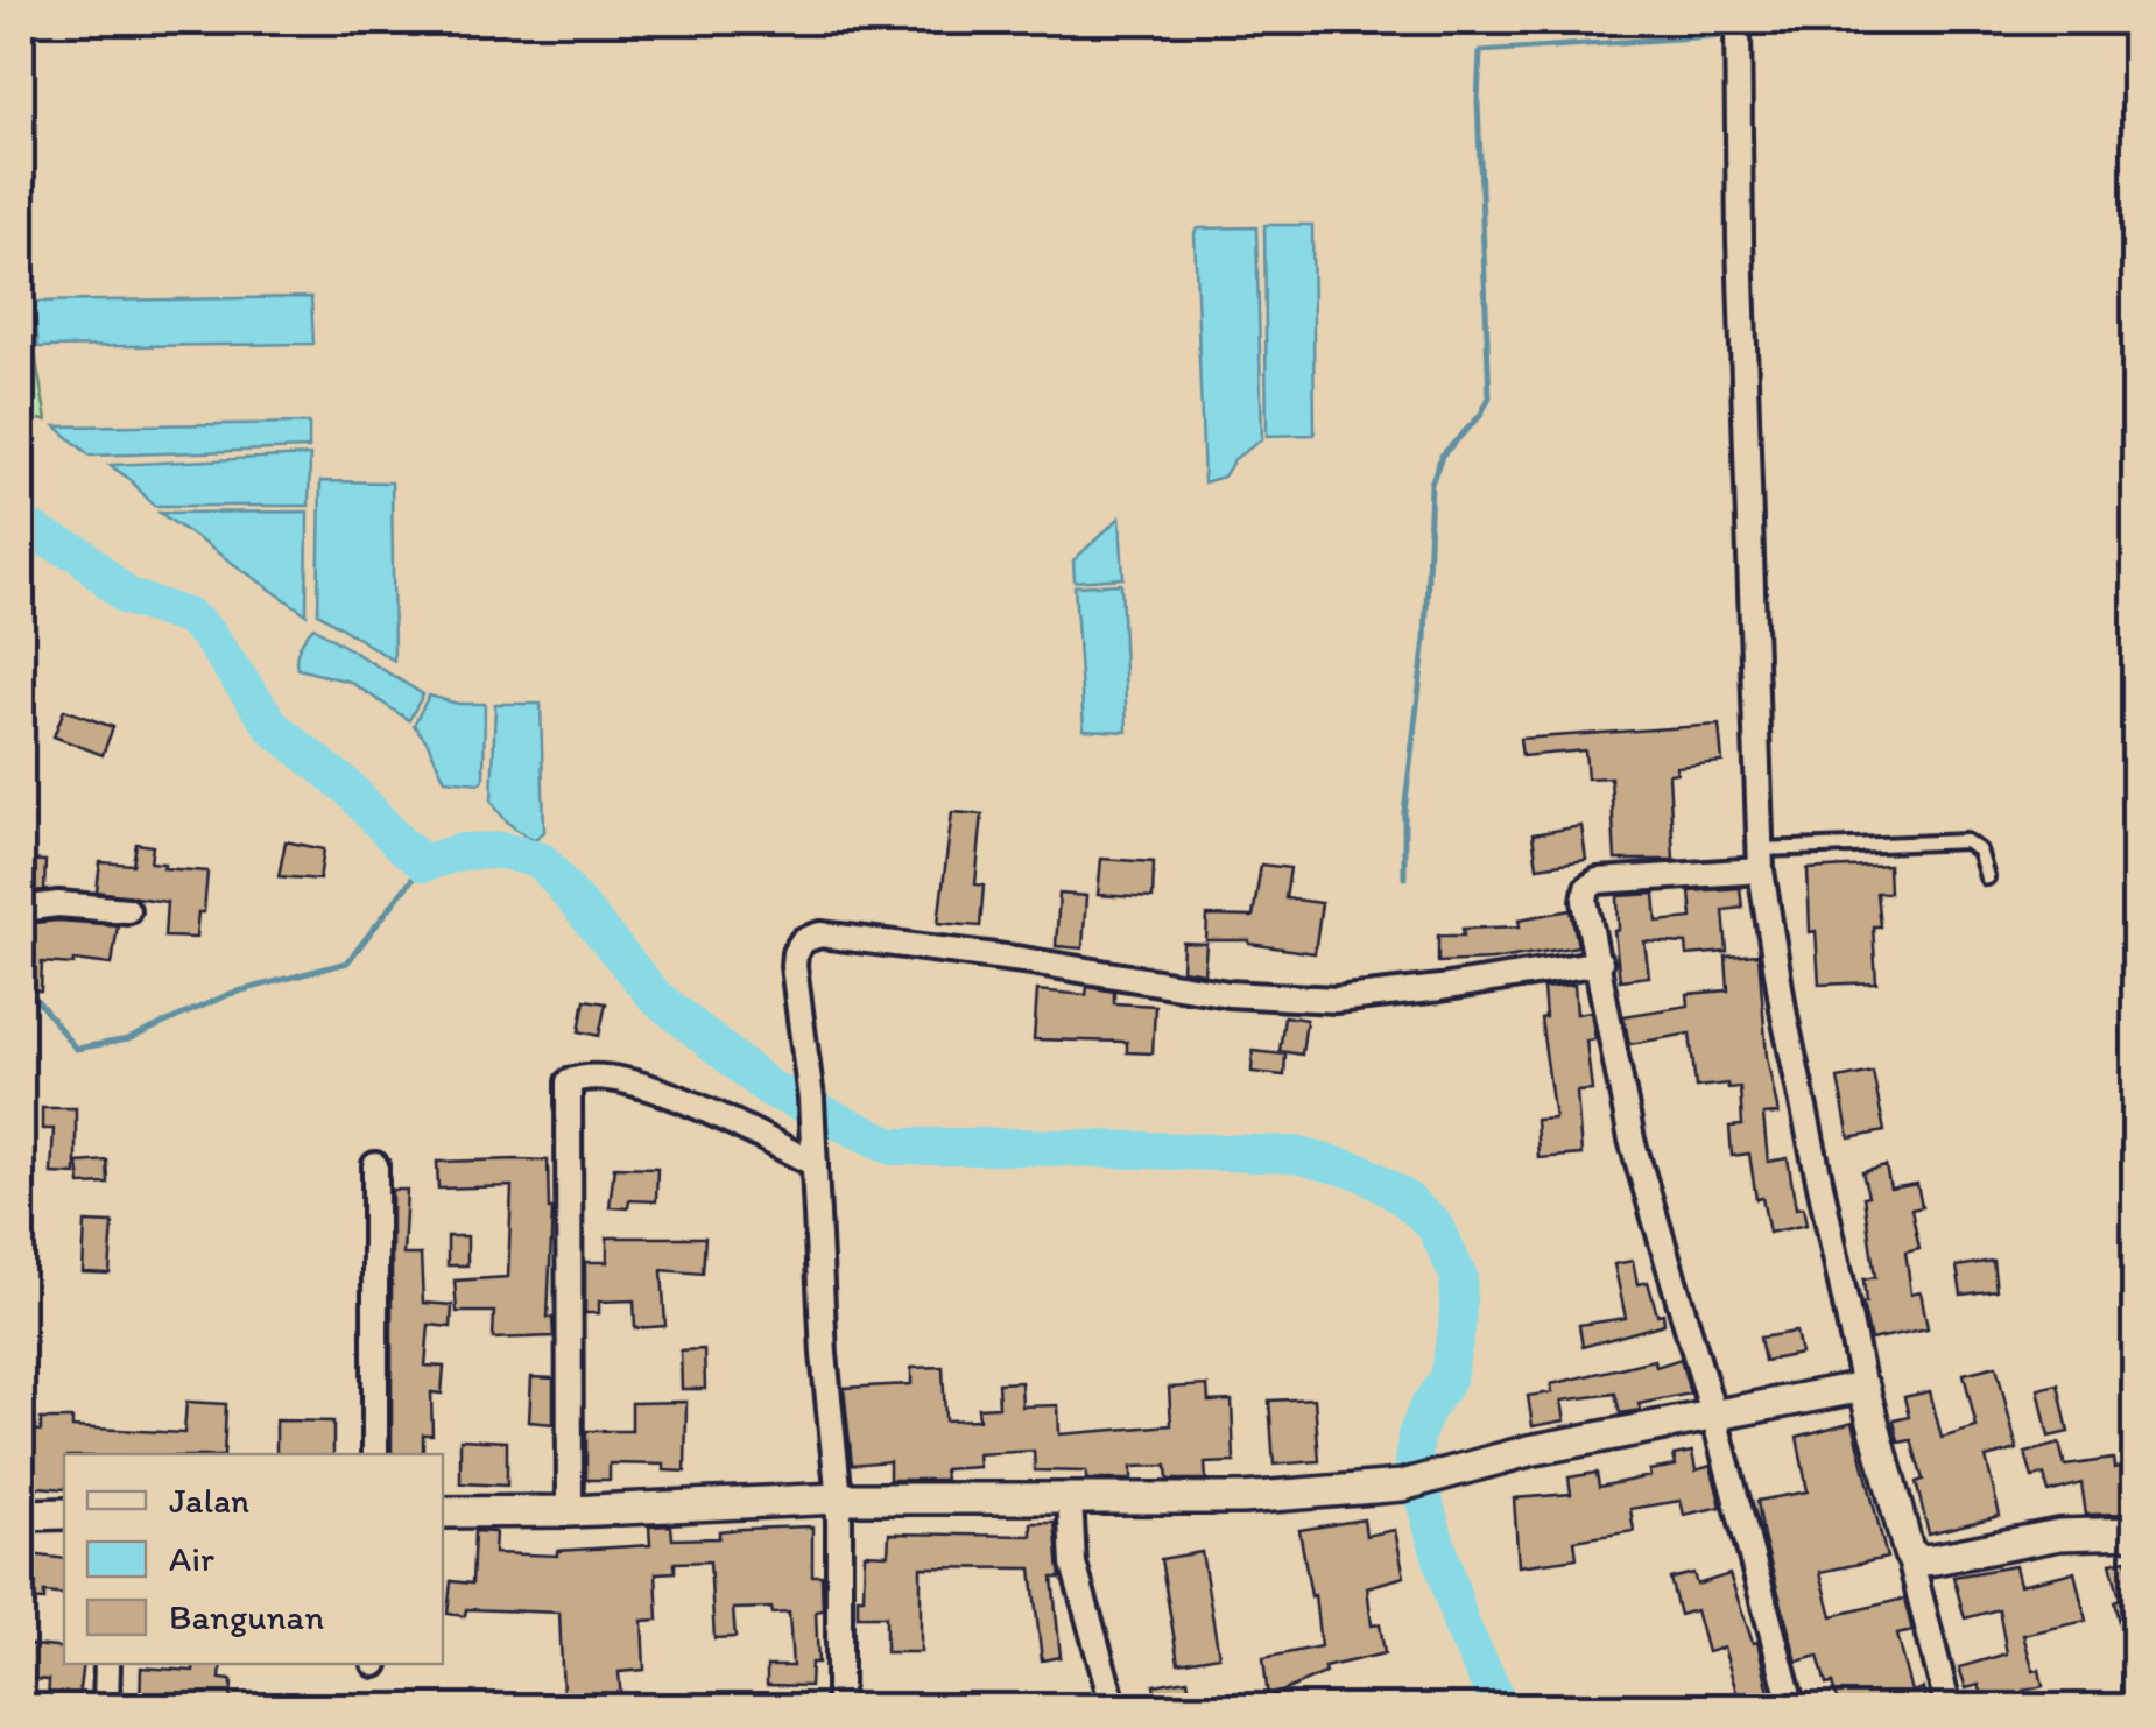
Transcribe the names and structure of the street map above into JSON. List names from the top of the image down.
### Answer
{
  "legend": ["Jalan", "Air", "Bangunan"]
}
